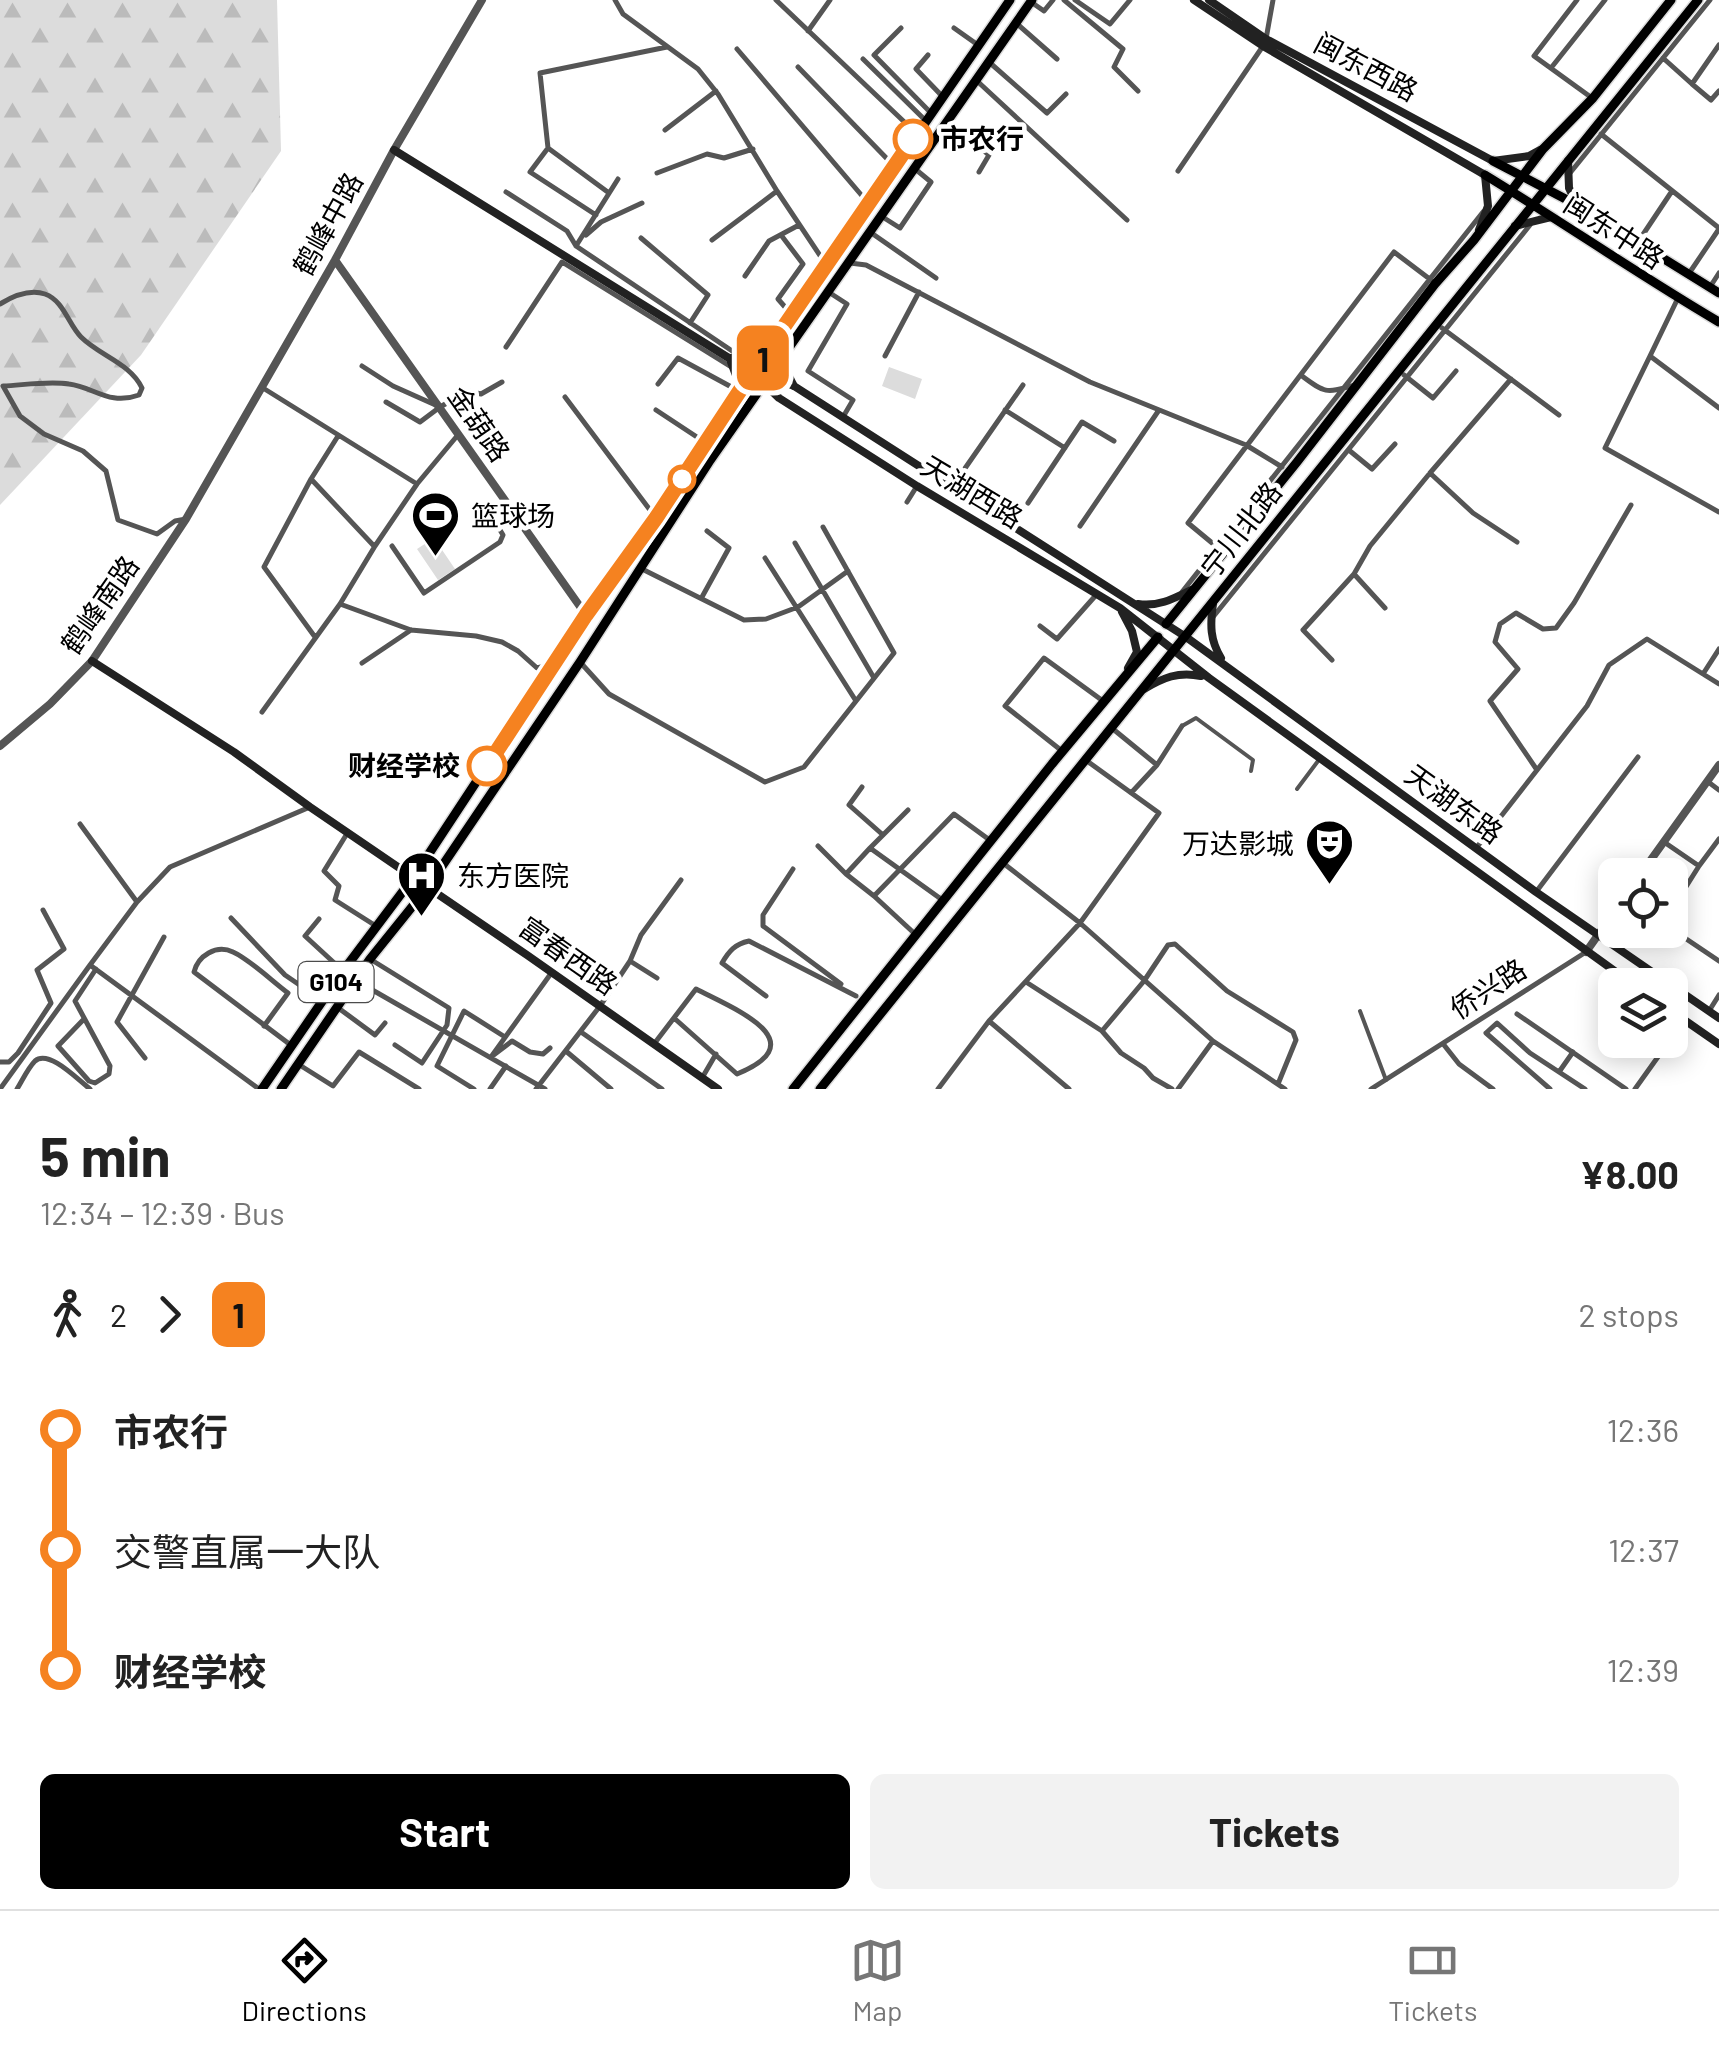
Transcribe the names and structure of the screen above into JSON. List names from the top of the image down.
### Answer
{
  "streets": {
    "main road": [
      "闽东西路",
      "闽东中路",
      "天湖西路",
      "宁川北路",
      "天湖东路",
      "富春西路",
      "G104"
    ],
    "street": [
      "鹤峰中路",
      "金葫路",
      "鹤峰南路",
      "侨兴路"
    ]
  },
  "crossings": [
    ["闽东西路", "闽东中路"],
    ["鹤峰中路", "金葫路"],
    ["鹤峰中路", "鹤峰南路"],
    ["闽东中路", "宁川北路"],
    ["金葫路", "G104"],
    ["天湖西路", "宁川北路"],
    ["天湖西路", "天湖东路"],
    ["天湖西路", "G104"],
    ["宁川北路", "天湖东路"],
    ["鹤峰南路", "富春西路"],
    ["天湖东路", "侨兴路"],
    ["富春西路", "G104"]
  ],
  "places": {
    "other": ["市农行", "财经学校"],
    "sports": ["篮球场"],
    "theatre": ["万达影城"],
    "hospital": ["东方医院"]
  },
  "lines": ["bus line 1"],
  "page": {
    "on_map": "1",
    "heading": ["5 min", "12:34 – 12:39 · Bus", "¥8.00"],
    "legs": ["2", "1", "2 stops"],
    "list": [
      {
        "name": "市农行",
        "value": "12:36"
      },
      {
        "name": "交警直属一大队",
        "value": "12:37"
      },
      {
        "name": "财经学校",
        "value": "12:39"
      }
    ],
    "buttons": ["Start", "Tickets"],
    "tabs": ["Directions", "Map", "Tickets"]
  }
}
